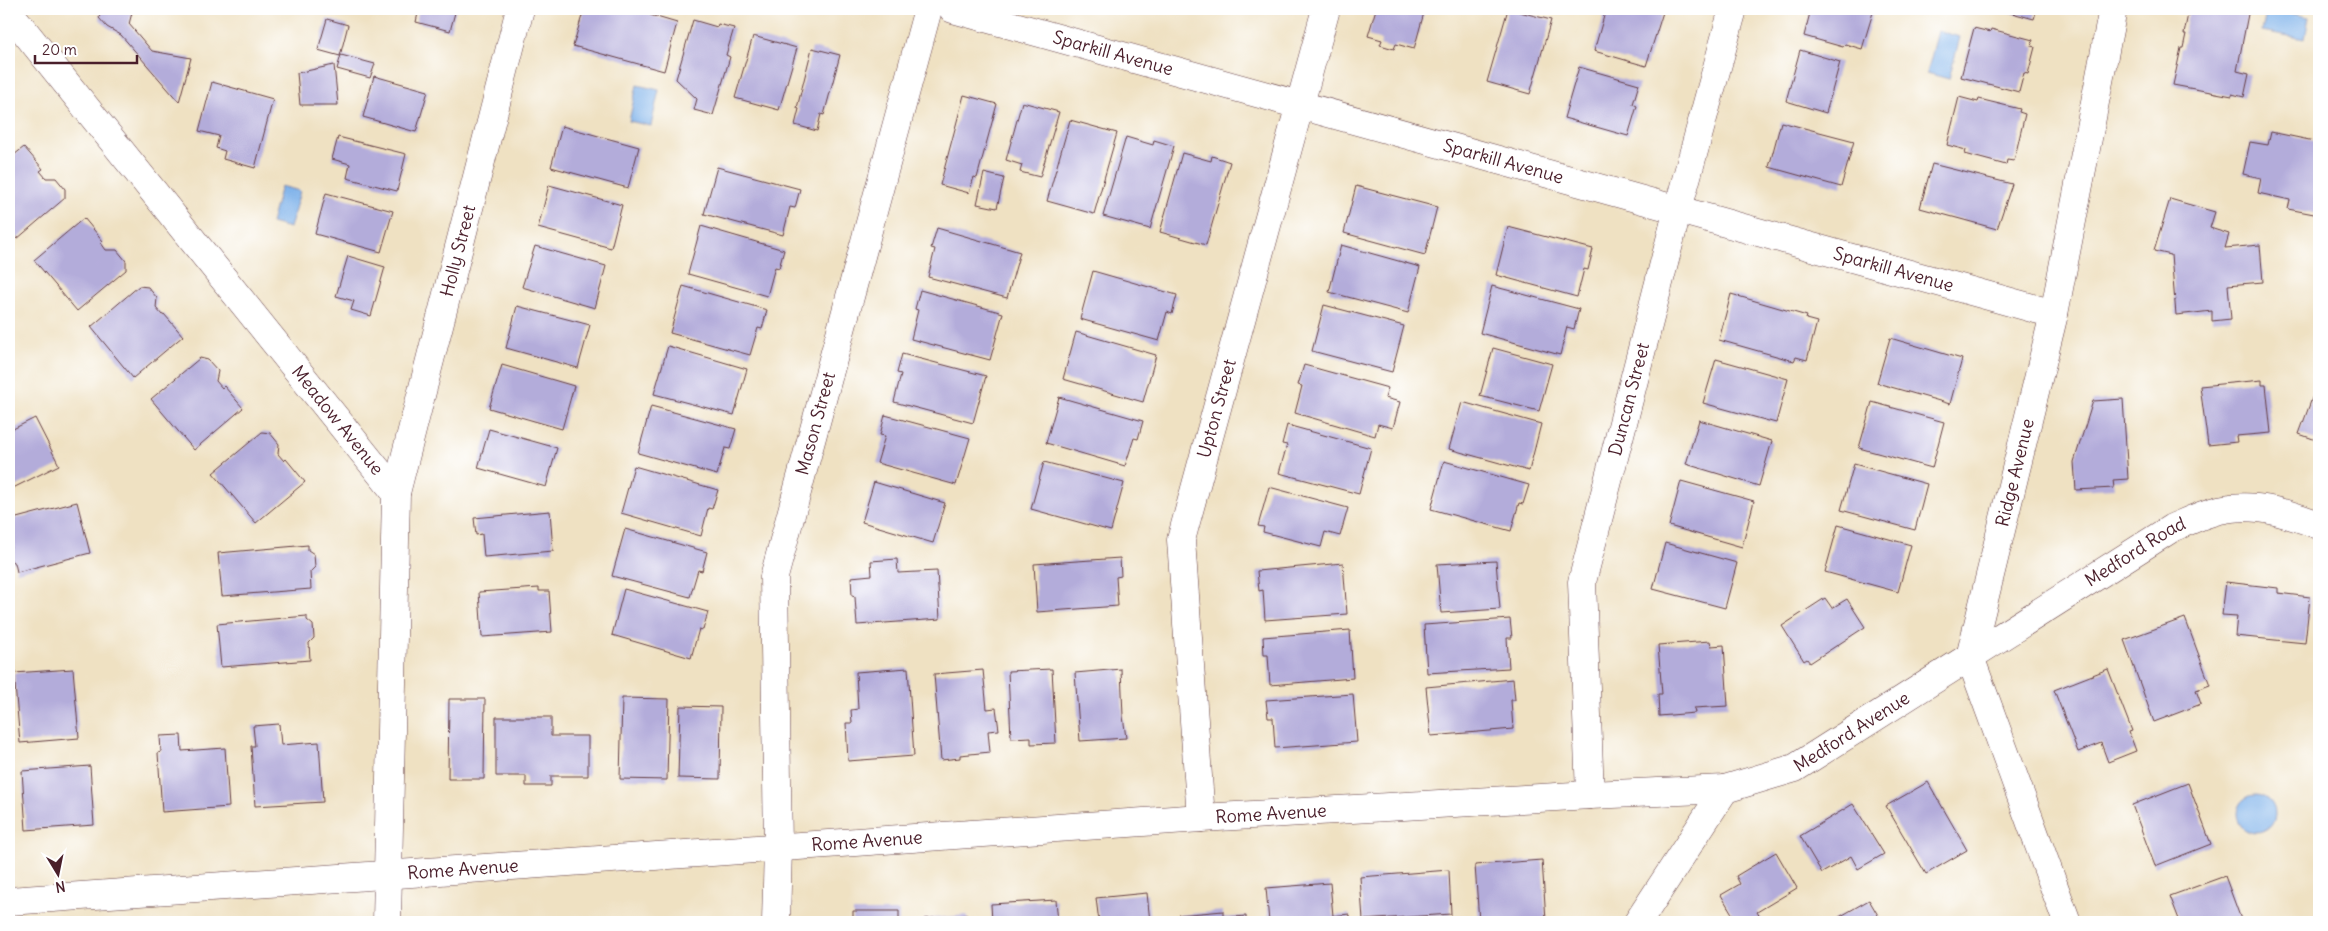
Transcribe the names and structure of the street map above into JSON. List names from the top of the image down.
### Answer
{
  "streets": {
    "street": [
      "Sparkill Avenue",
      "Holly Street",
      "Duncan Street",
      "Upton Street",
      "Meadow Avenue",
      "Mason Street",
      "Ridge Avenue",
      "Medford Road",
      "Medford Avenue",
      "Rome Avenue"
    ]
  },
  "crossings": [
    ["Sparkill Avenue", "Duncan Street"],
    ["Sparkill Avenue", "Upton Street"],
    ["Sparkill Avenue", "Ridge Avenue"],
    ["Holly Street", "Meadow Avenue"],
    ["Duncan Street", "Rome Avenue"],
    ["Upton Street", "Rome Avenue"],
    ["Mason Street", "Rome Avenue"],
    ["Ridge Avenue", "Medford Road"],
    ["Ridge Avenue", "Medford Avenue"],
    ["Medford Road", "Medford Avenue"],
    ["Medford Avenue", "Rome Avenue"]
  ],
  "scale_bar": "20 m",
  "north": "bottom"
}
